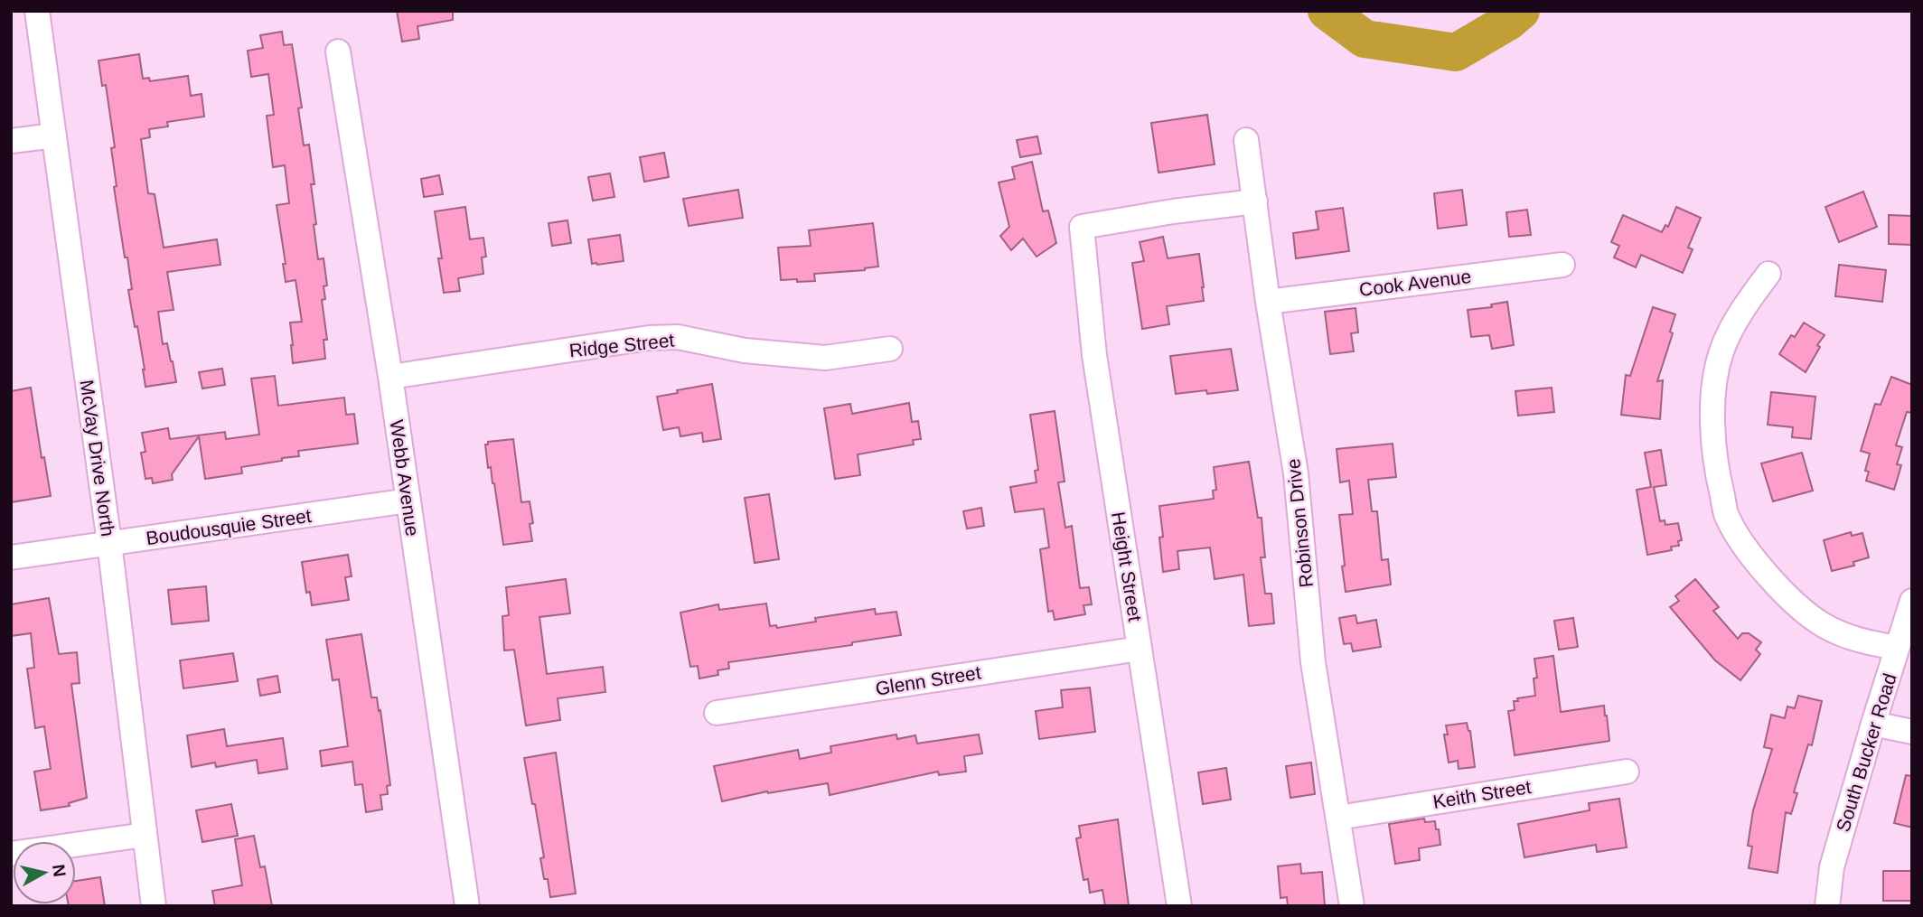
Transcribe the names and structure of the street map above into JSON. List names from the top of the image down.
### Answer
{
  "streets": {
    "street": [
      "Cook Avenue",
      "Ridge Street",
      "McVay Drive North",
      "Webb Avenue",
      "Robinson Drive",
      "Boudousquie Street",
      "Height Street",
      "Glenn Street",
      "South Bucker Road",
      "Keith Street"
    ]
  },
  "crossings": [
    ["Cook Avenue", "Robinson Drive"],
    ["Ridge Street", "Webb Avenue"],
    ["McVay Drive North", "Boudousquie Street"],
    ["Webb Avenue", "Boudousquie Street"],
    ["Robinson Drive", "Height Street"],
    ["Robinson Drive", "Keith Street"],
    ["Height Street", "Glenn Street"]
  ],
  "north": "right"
}
